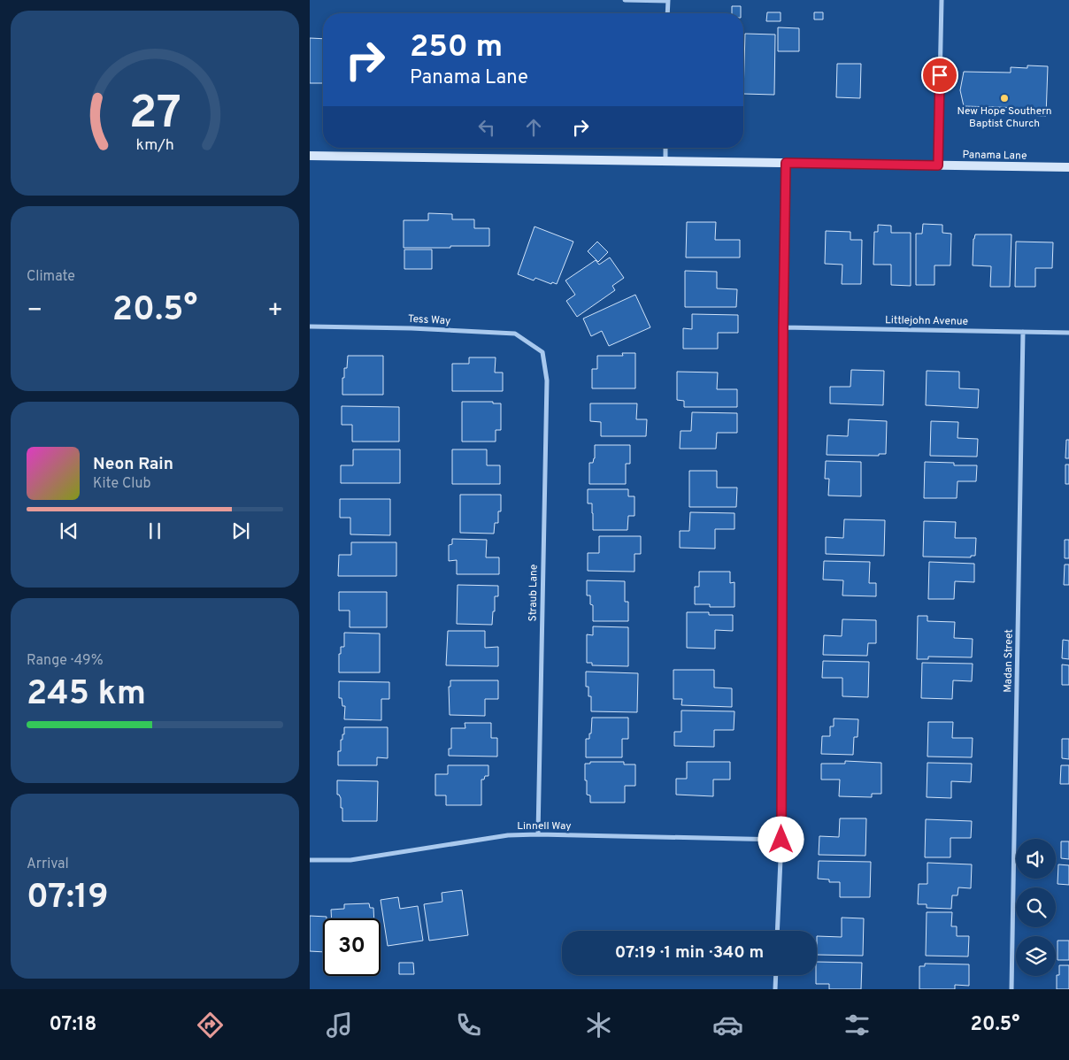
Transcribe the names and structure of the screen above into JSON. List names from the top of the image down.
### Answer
{
  "streets": {
    "main road": ["Panama Lane"],
    "street": [
      "Tess Way",
      "Littlejohn Avenue",
      "Straub Lane",
      "Madan Street",
      "Linnell Way"
    ]
  },
  "crossings": [
    ["Tess Way", "Straub Lane"],
    ["Littlejohn Avenue", "Madan Street"],
    ["Straub Lane", "Linnell Way"]
  ],
  "places": ["New Hope Southern Baptist Church"],
  "page": {
    "turn": ["250 m", "Panama Lane"],
    "tile": [
      "Climate",
      ["Range · 49%", "245 km"],
      ["Arrival", "07:19"]
    ],
    "heat": ["−", "20.5°", "+"],
    "song": ["Neon Rain", "Kite Club"],
    "limit": "30",
    "trip": "07:19 · 1 min · 340 m",
    "tabs": ["07:18", "20.5°"],
    "gauge": ["27", "km/h"]
  }
}
